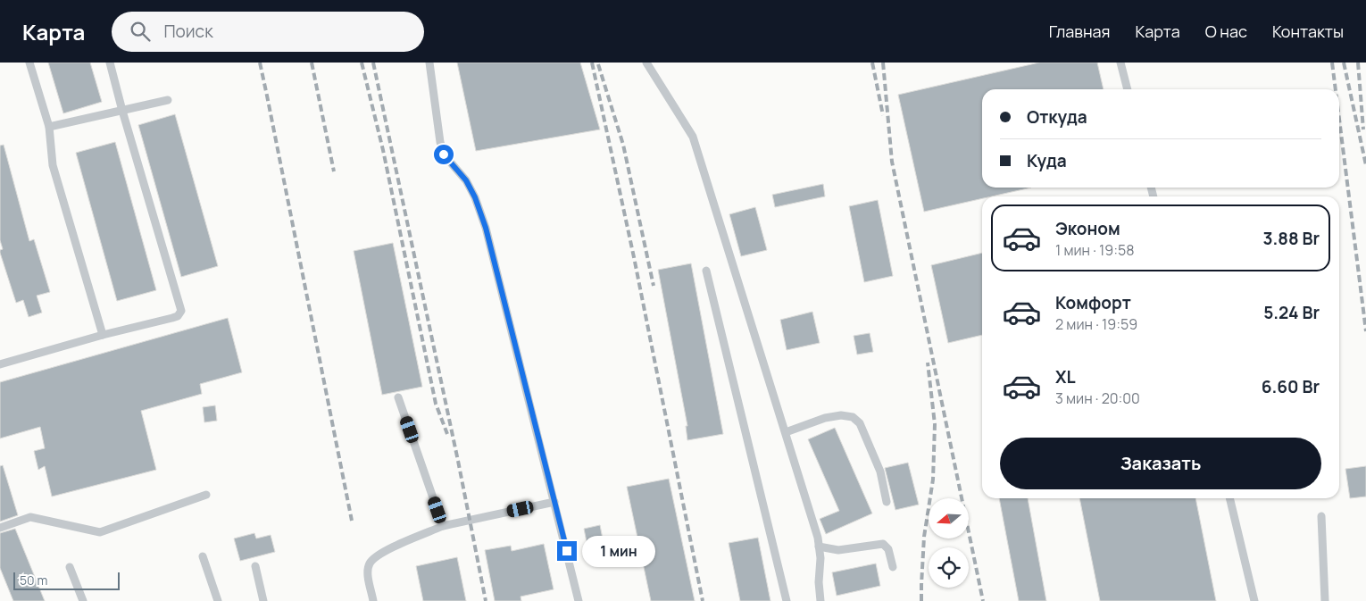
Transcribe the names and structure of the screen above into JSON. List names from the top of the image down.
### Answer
{
  "scale_bar": "50 m",
  "north": "left",
  "page": {
    "header": "Карта",
    "search": "Поиск",
    "nav": [
      "Главная",
      "Карта",
      "О нас",
      "Контакты"
    ],
    "banner": ["Откуда", "Куда"],
    "list": [
      {
        "name": "Эконом",
        "note": "1 мин · 19:58",
        "value": "3.88 Br"
      },
      {
        "name": "Комфорт",
        "note": "2 мин · 19:59",
        "value": "5.24 Br"
      },
      {
        "name": "XL",
        "note": "3 мин · 20:00",
        "value": "6.60 Br"
      }
    ],
    "buttons": "Заказать",
    "bubble": "1 мин",
    "scale": "50 m"
  }
}
